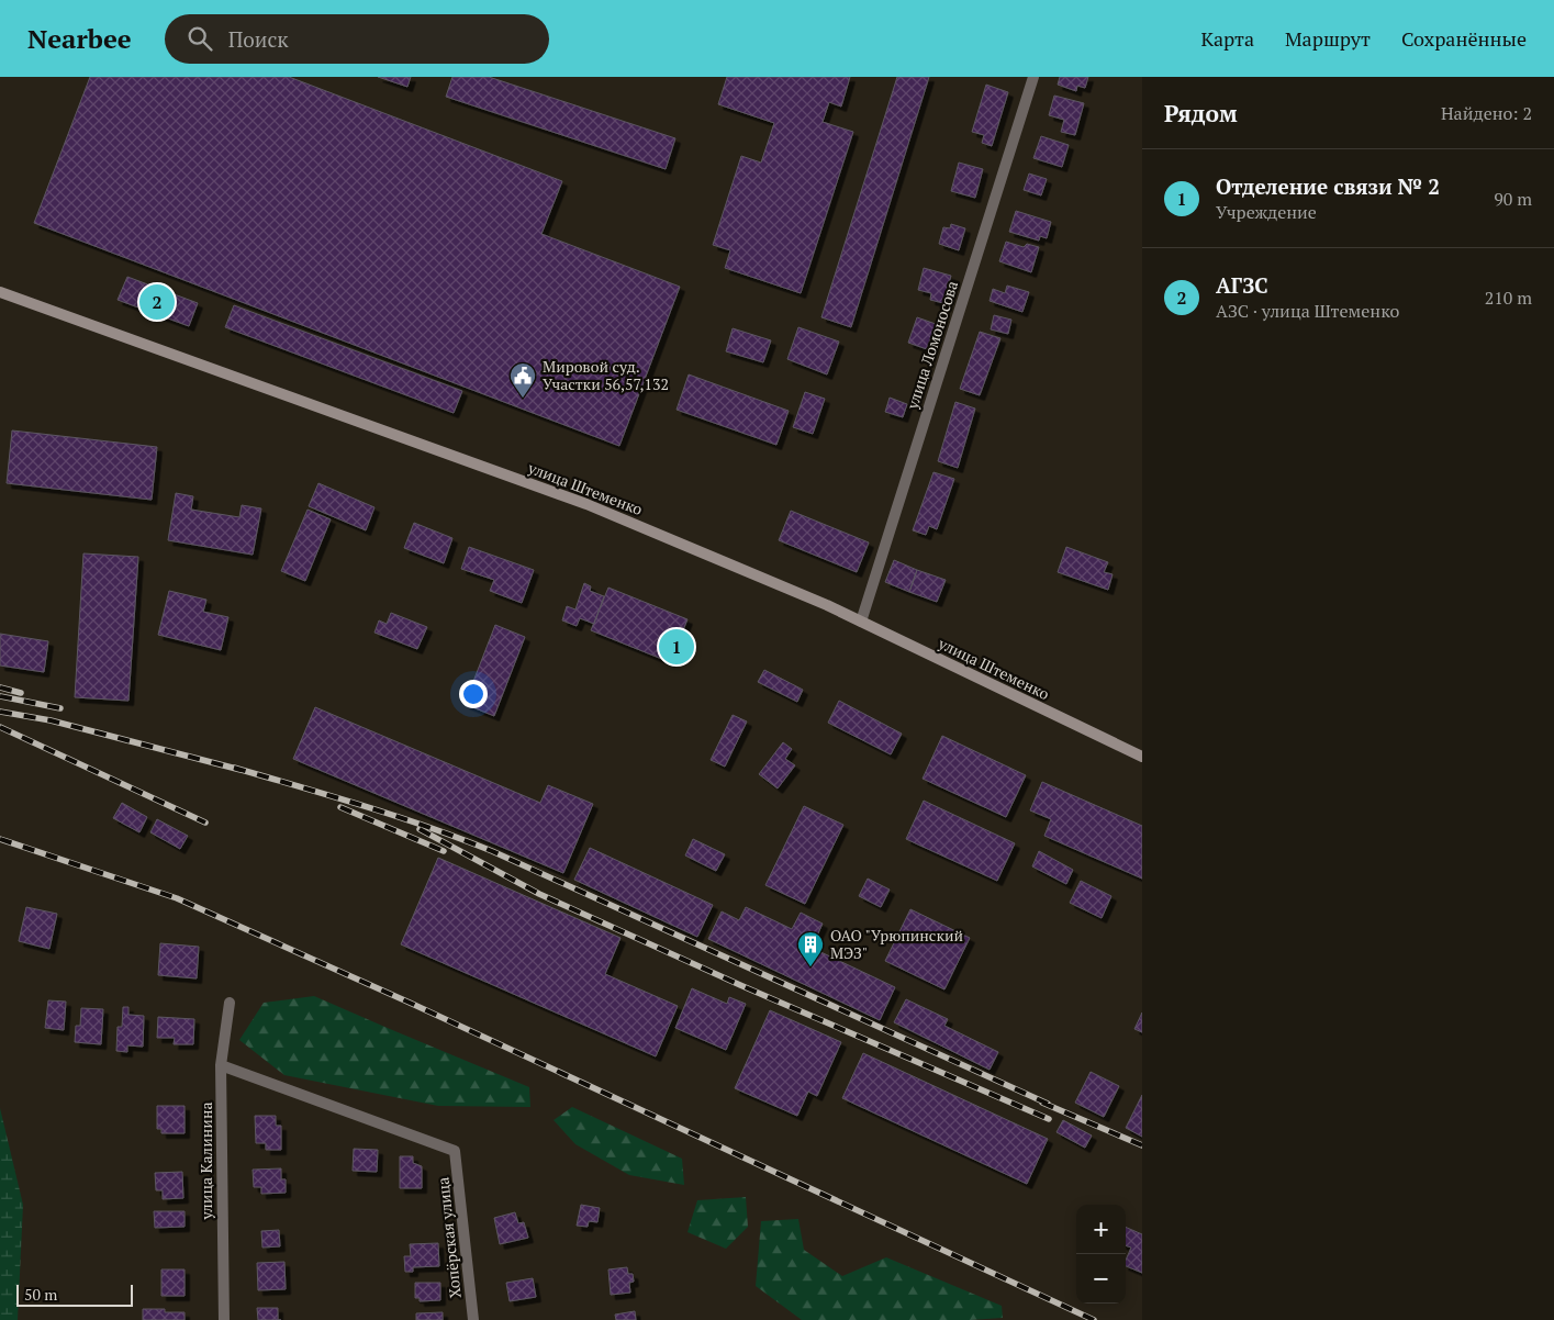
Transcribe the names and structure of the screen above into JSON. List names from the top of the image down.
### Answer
{
  "streets": {
    "main road": ["улица Штеменко"],
    "street": ["улица Ломоносова", "улица Калинина", "Хопёрская улица"]
  },
  "crossings": [
    ["улица Ломоносова", "улица Штеменко"],
    ["улица Калинина", "Хопёрская улица"]
  ],
  "places": {
    "public building": ["Мировой суд. Участки 56,57,132"],
    "building": ["ОАО \"Урюпинский МЭЗ\""]
  },
  "scale_bar": "50 m",
  "page": {
    "header": "Nearbee",
    "search": "Поиск",
    "nav": ["Карта", "Маршрут", "Сохранённые"],
    "heading": ["Рядом", "Найдено: 2"],
    "list": [
      {
        "mark": "1",
        "name": "Отделение связи № 2",
        "note": "Учреждение",
        "value": "90 m"
      },
      {
        "mark": "2",
        "name": "АГЗС",
        "note": "АЗС · улица Штеменко",
        "value": "210 m"
      }
    ],
    "pins": ["2", "1"],
    "map_buttons": ["+", "−"],
    "scale": "50 m"
  }
}
